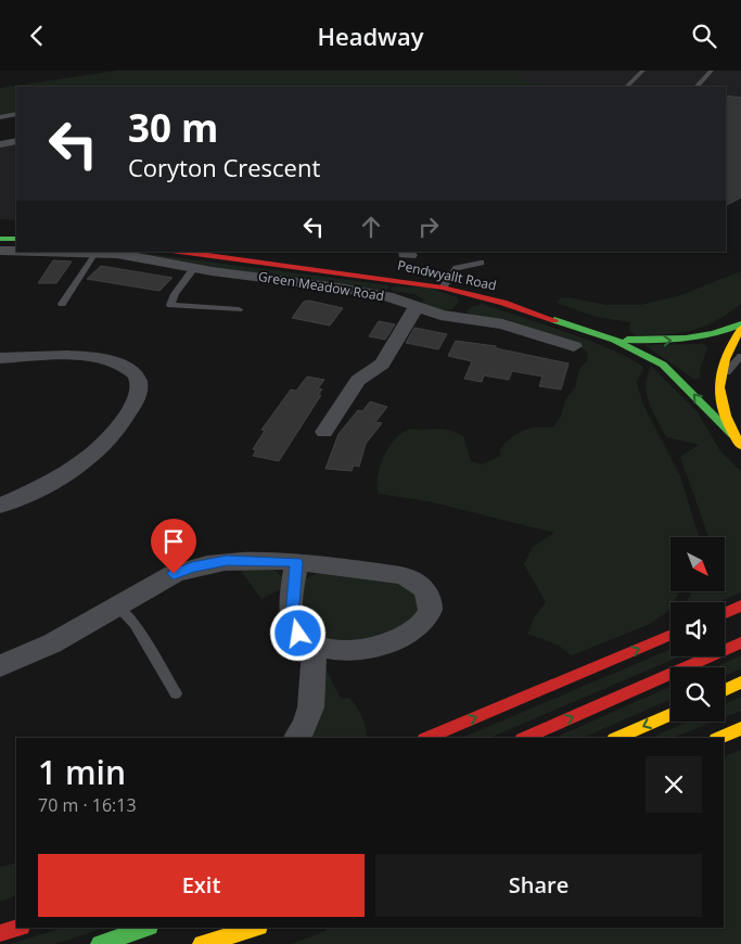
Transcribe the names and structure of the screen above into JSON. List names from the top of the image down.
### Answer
{
  "streets": {
    "main road": ["Pendwyallt Road"],
    "street": ["Green Meadow Road"]
  },
  "north": "bottom right",
  "page": {
    "header": "Headway",
    "turn": ["30 m", "Coryton Crescent"],
    "heading": ["1 min", "70 m · 16:13"],
    "buttons": ["Exit", "Share"]
  }
}
